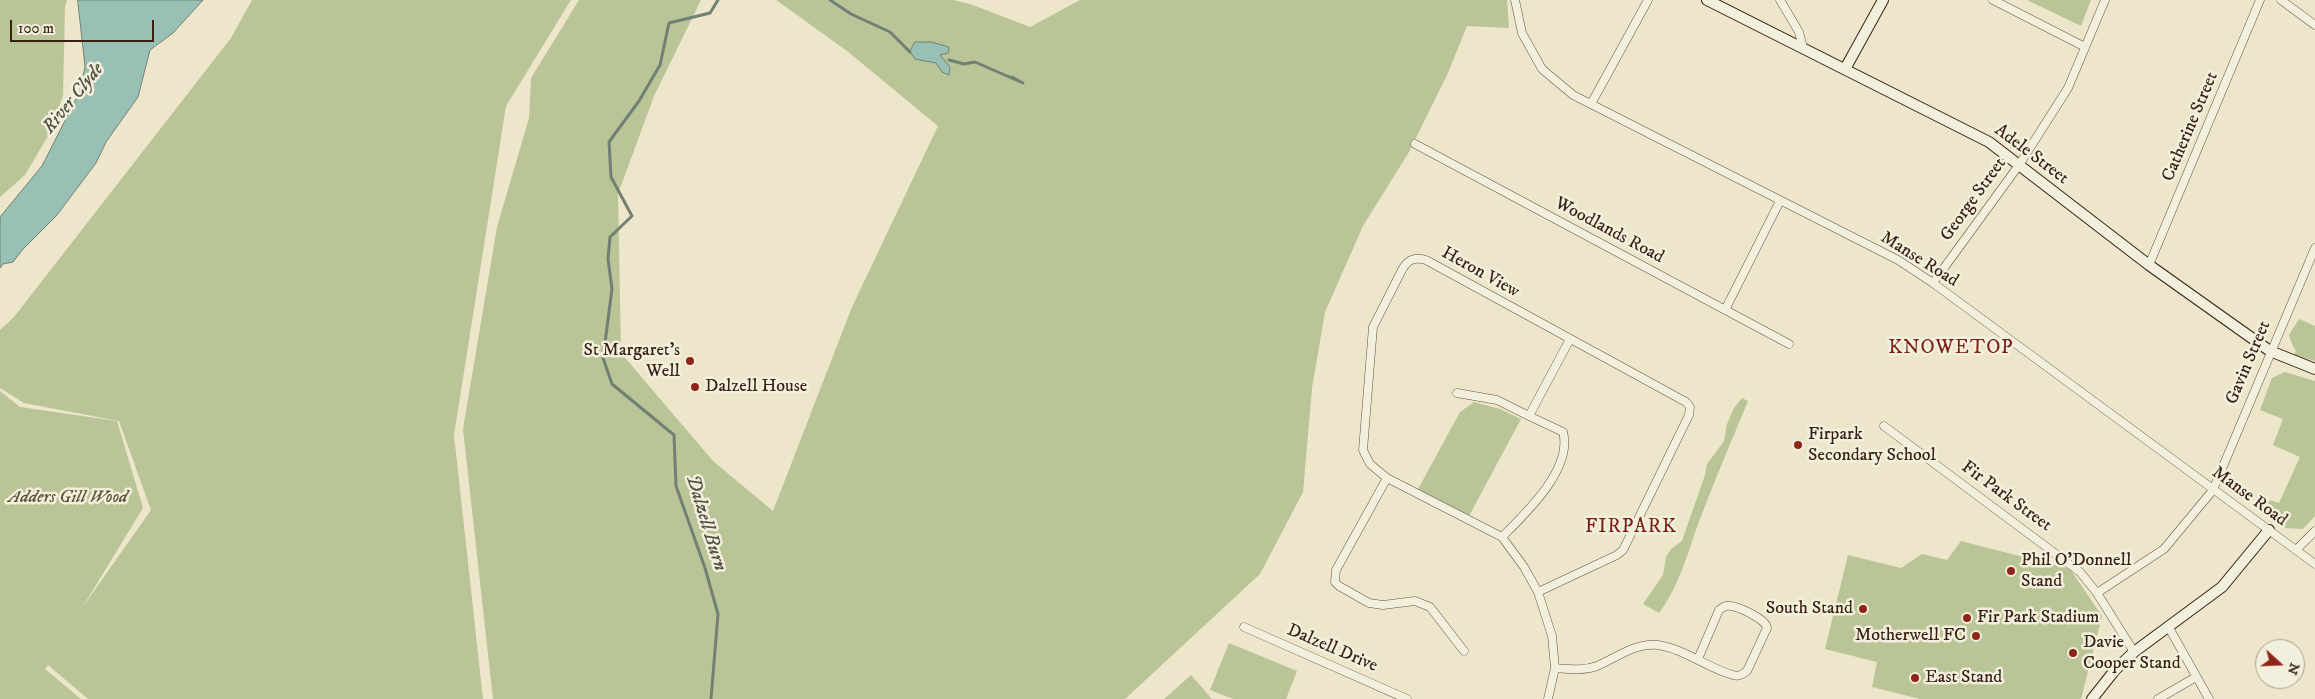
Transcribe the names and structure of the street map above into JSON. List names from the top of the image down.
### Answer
{
  "streets": {
    "street": [
      "Catherine Street",
      "Adele Street",
      "George Street",
      "Woodlands Road",
      "Manse Road",
      "Heron View",
      "Gavin Street",
      "Fir Park Street",
      "Dalzell Drive"
    ]
  },
  "crossings": [
    ["Catherine Street", "Adele Street"],
    ["Adele Street", "George Street"],
    ["Adele Street", "Gavin Street"],
    ["George Street", "Manse Road"],
    ["Manse Road", "Gavin Street"],
    ["Gavin Street", "Fir Park Street"]
  ],
  "districts": ["KNOWETOP", "FIRPARK"],
  "water": ["River Clyde", "Dalzell Burn"],
  "parks": ["Adders Gill Wood"],
  "places": [
    "St Margaret's Well",
    "Dalzell House",
    "Firpark Secondary School",
    "Phil O'Donnell Stand",
    "South Stand",
    "Fir Park Stadium",
    "Motherwell FC",
    "Davie Cooper Stand",
    "East Stand"
  ],
  "scale_bar": "100 m",
  "north": "right"
}
